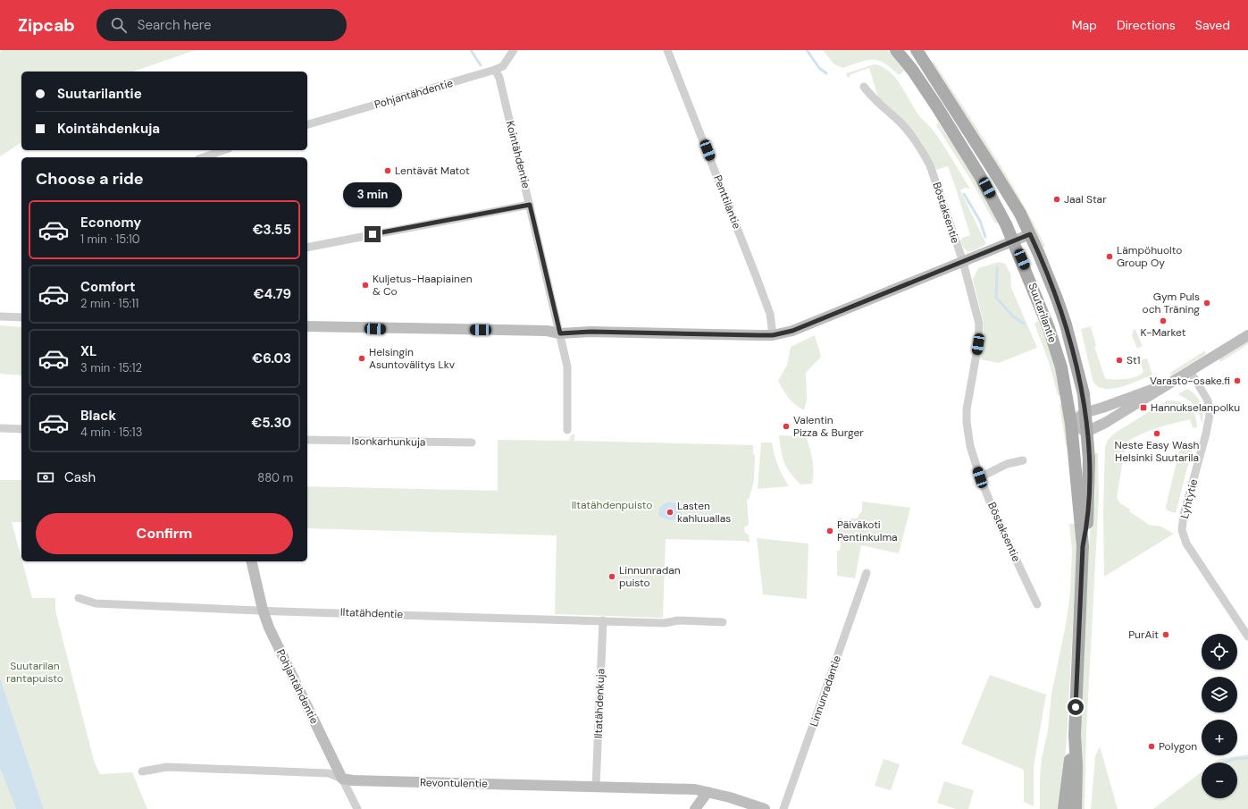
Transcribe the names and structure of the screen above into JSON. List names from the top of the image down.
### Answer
{
  "streets": {
    "main road": ["Suutarilantie"],
    "street": [
      "Pohjantähdentie",
      "Kointähdentie",
      "Penttiläntie",
      "Böstaksentie",
      "Isonkarhunkuja",
      "Lyhtytie",
      "Iltatähdentie",
      "Linnunradantie",
      "Iltatähdenkuja",
      "Revontulentie"
    ]
  },
  "crossings": [
    ["Pohjantähdentie", "Kointähdentie"],
    ["Pohjantähdentie", "Iltatähdentie"],
    ["Pohjantähdentie", "Revontulentie"],
    ["Iltatähdentie", "Iltatähdenkuja"],
    ["Iltatähdenkuja", "Revontulentie"]
  ],
  "parks": ["Iltatähdenpuisto", "Suutarilan rantapuisto"],
  "places": {
    "other": [
      "Lentävät Matot",
      "Jaal Star",
      "Lämpöhuolto Group Oy",
      "Kuljetus-Haapiainen & Co",
      "Gym Puls och Träning",
      "K-Market",
      "Helsingin Asuntovälitys Lkv",
      "St1",
      "Varasto-osake.fi",
      "Valentin Pizza & Burger",
      "Neste Easy Wash Helsinki Suutarila",
      "Lasten kahluuallas",
      "Päiväkoti Pentinkulma",
      "Linnunradan puisto",
      "PurAit",
      "Polygon"
    ],
    "transit": ["Hannukselanpolku"]
  },
  "page": {
    "header": "Zipcab",
    "search": "Search here",
    "nav": ["Map", "Directions", "Saved"],
    "banner": ["Suutarilantie", "Kointähdenkuja"],
    "heading": "Choose a ride",
    "bubble": "3 min",
    "list": [
      {
        "name": "Economy",
        "note": "1 min · 15:10",
        "value": "€3.55"
      },
      {
        "name": "Comfort",
        "note": "2 min · 15:11",
        "value": "€4.79"
      },
      {
        "name": "XL",
        "note": "3 min · 15:12",
        "value": "€6.03"
      },
      {
        "name": "Black",
        "note": "4 min · 15:13",
        "value": "€5.30"
      }
    ],
    "pay": ["Cash", "880 m"],
    "buttons": "Confirm",
    "map_buttons": ["+", "−"]
  }
}
